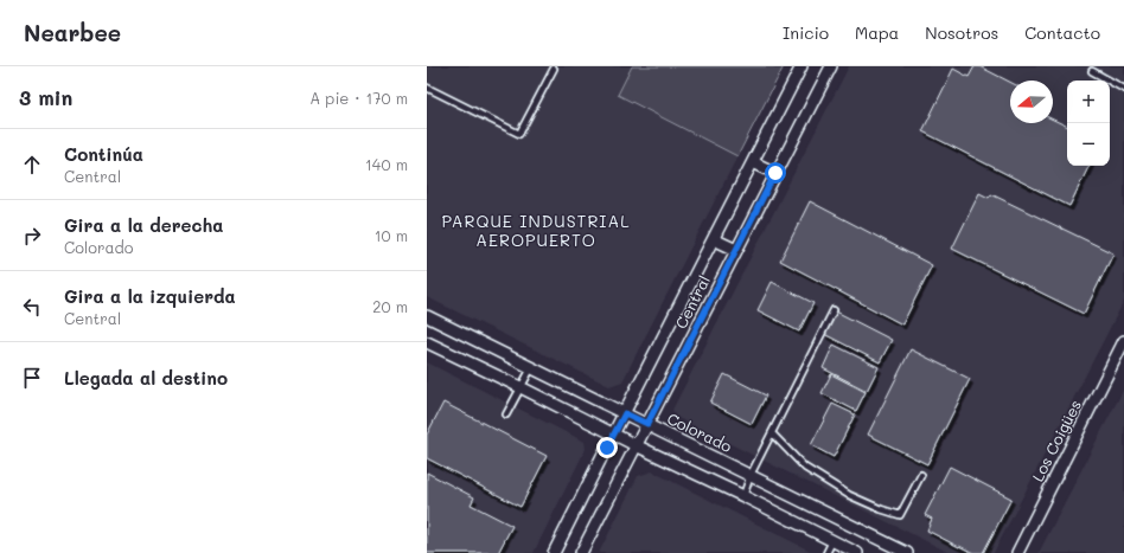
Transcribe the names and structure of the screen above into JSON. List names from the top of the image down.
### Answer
{
  "streets": {
    "street": ["Central", "Colorado", "Los Coigües"]
  },
  "crossings": [
    ["Central", "Colorado"]
  ],
  "districts": ["PARQUE INDUSTRIAL AEROPUERTO"],
  "north": "left",
  "page": {
    "header": "Nearbee",
    "nav": [
      "Inicio",
      "Mapa",
      "Nosotros",
      "Contacto"
    ],
    "heading": ["3 min", "A pie · 170 m"],
    "map_buttons": ["+", "−"],
    "list": [
      ["Continúa", "Central", "140 m"],
      ["Gira a la derecha", "Colorado", "10 m"],
      ["Gira a la izquierda", "Central", "20 m"],
      "Llegada al destino"
    ]
  }
}
